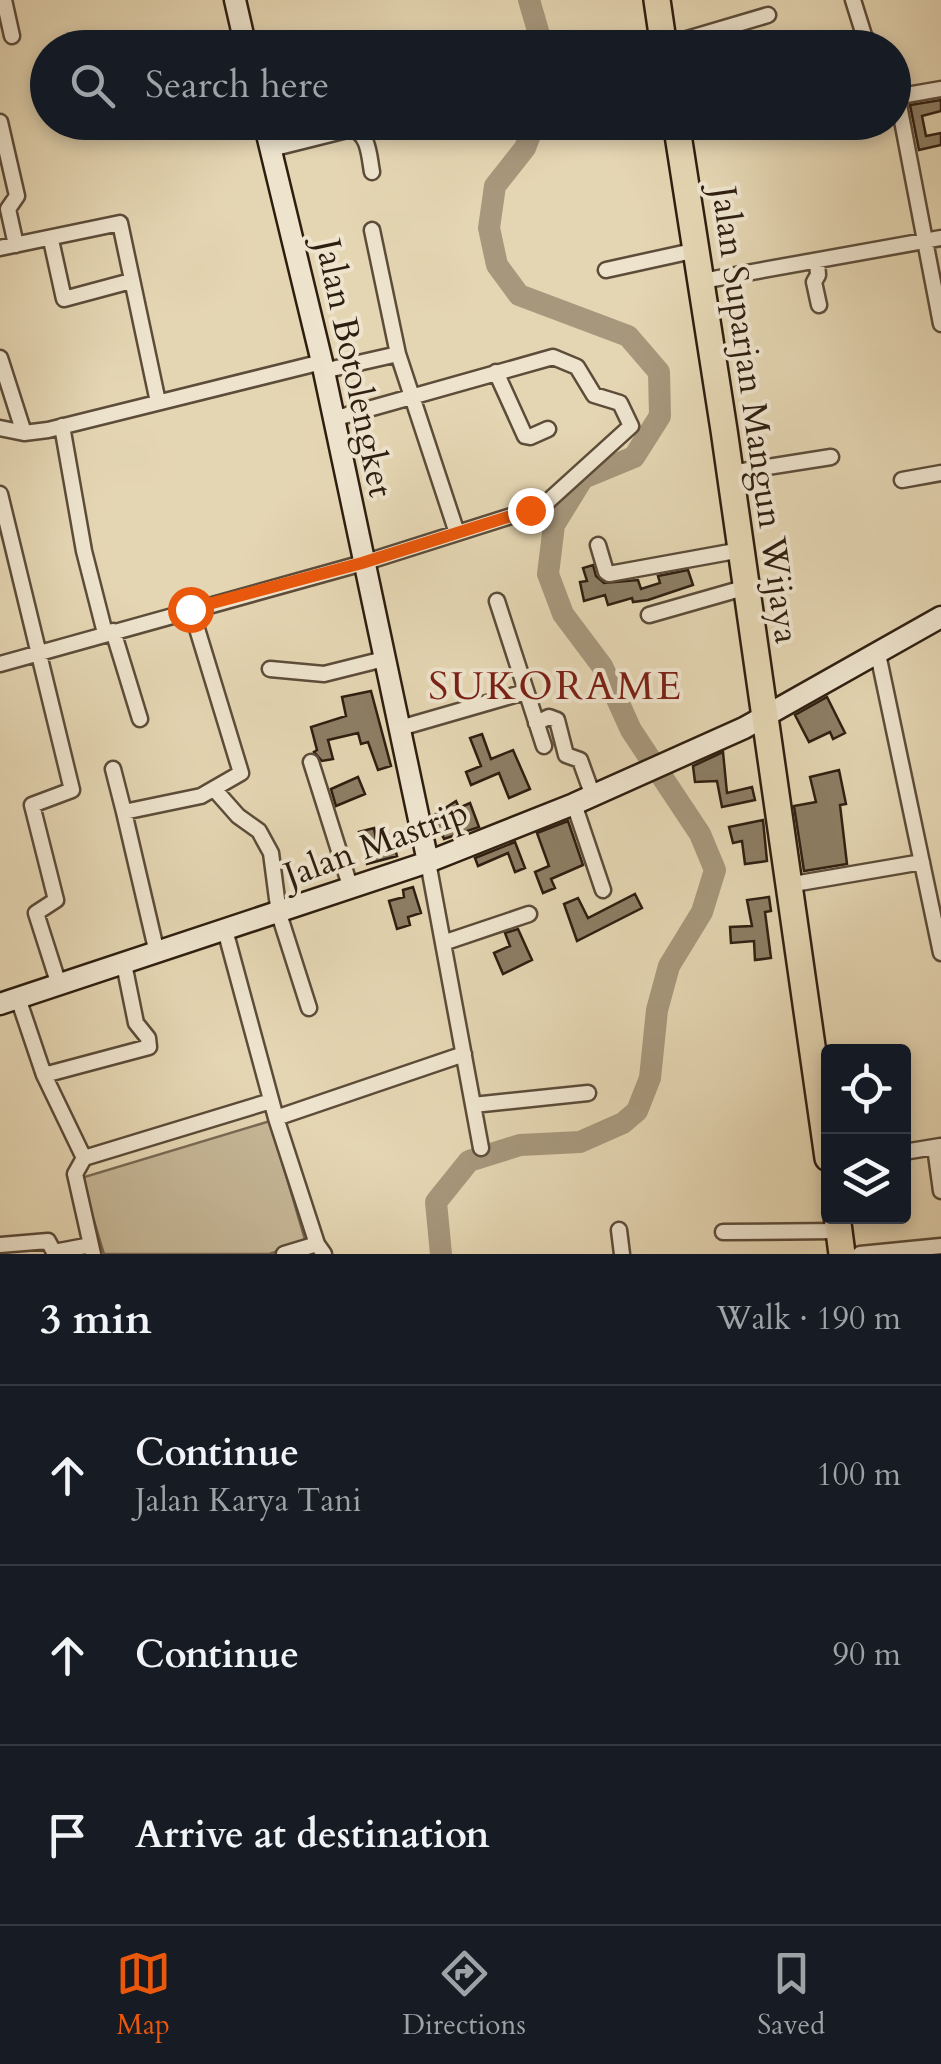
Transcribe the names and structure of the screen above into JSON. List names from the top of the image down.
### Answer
{
  "streets": {
    "highway": ["Jalan Suparjan Mangun Wijaya"],
    "street": ["Jalan Botolengket", "Jalan Mastrip"]
  },
  "crossings": [
    ["Jalan Botolengket", "Jalan Mastrip"],
    ["Jalan Suparjan Mangun Wijaya", "Jalan Mastrip"]
  ],
  "districts": ["SUKORAME"],
  "page": {
    "search": "Search here",
    "heading": ["3 min", "Walk · 190 m"],
    "list": [
      ["Continue", "Jalan Karya Tani", "100 m"],
      ["Continue", "90 m"],
      "Arrive at destination"
    ],
    "nav": ["Map", "Directions", "Saved"]
  }
}
